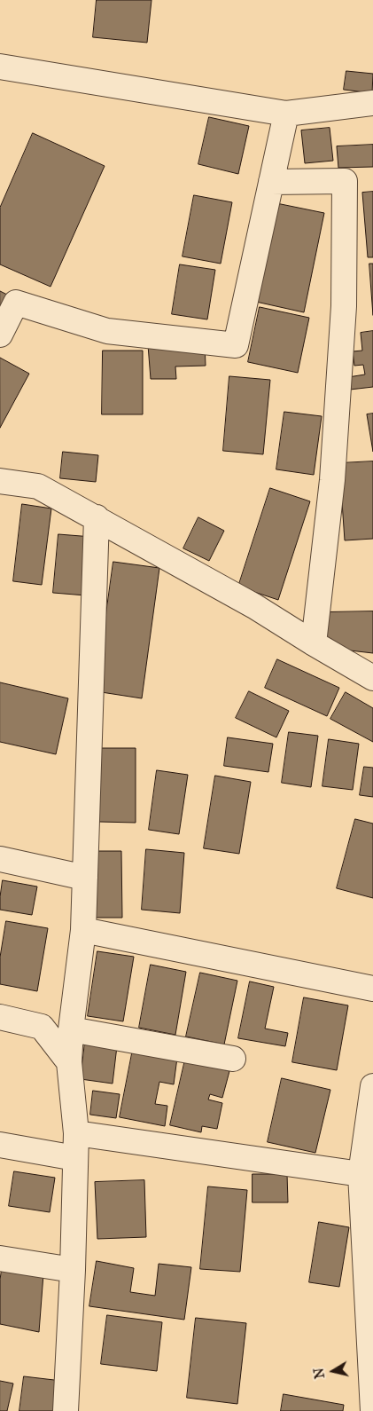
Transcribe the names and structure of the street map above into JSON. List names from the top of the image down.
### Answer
{
  "north": "left"
}
